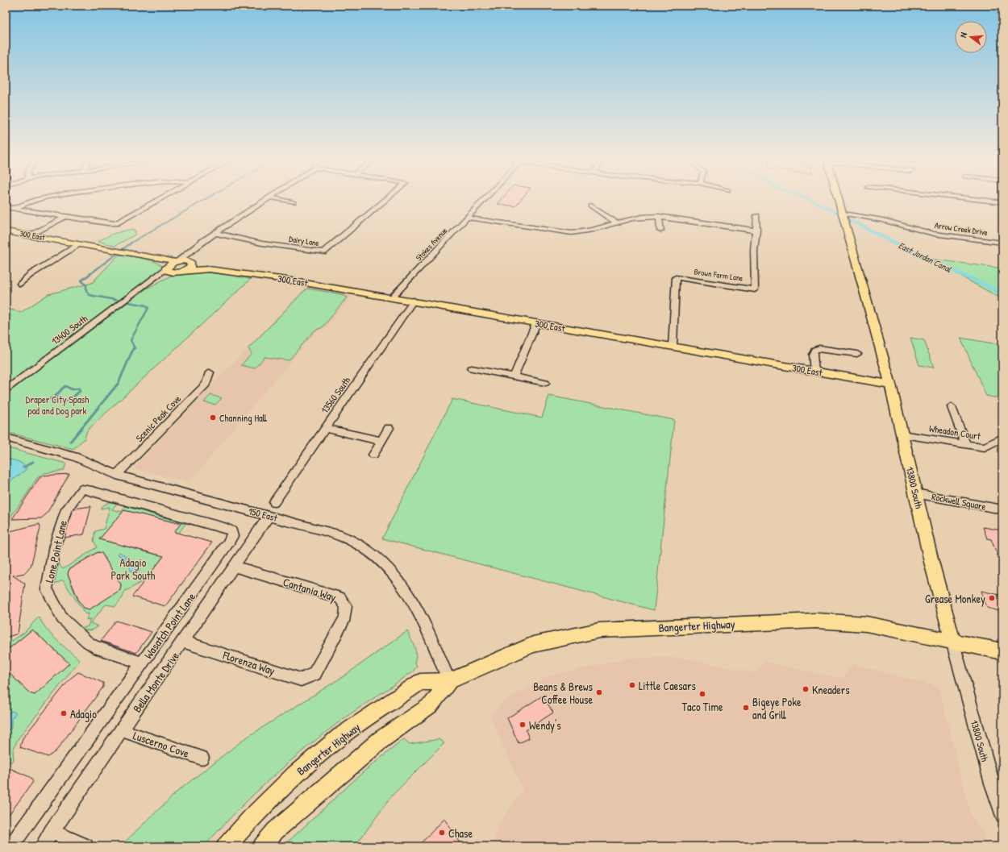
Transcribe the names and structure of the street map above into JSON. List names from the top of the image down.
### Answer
{
  "streets": {
    "main road": ["300 East", "13800 South", "Bangerter Highway"],
    "street": [
      "Arrow Creek Drive",
      "Dairy Lane",
      "Stokes Avenue",
      "Brown Farm Lane",
      "13400 South",
      "13560 South",
      "Scenic Peak Cove",
      "Wheadon Court",
      "Rockwell Square",
      "150 East",
      "Lone Point Lane",
      "Cantania Way",
      "Wasatch Point Lane",
      "Florenza Way",
      "Bella Monte Drive",
      "Luscerno Cove"
    ]
  },
  "crossings": [
    ["Arrow Creek Drive", "13800 South"],
    ["300 East", "Stokes Avenue"],
    ["300 East", "Brown Farm Lane"],
    ["300 East", "13400 South"],
    ["300 East", "13560 South"],
    ["300 East", "13800 South"],
    ["Scenic Peak Cove", "150 East"],
    ["Wheadon Court", "13800 South"],
    ["13800 South", "Rockwell Square"],
    ["13800 South", "Bangerter Highway"],
    ["150 East", "Bangerter Highway"],
    ["150 East", "Bella Monte Drive"],
    ["Lone Point Lane", "Wasatch Point Lane"],
    ["Cantania Way", "Florenza Way"],
    ["Cantania Way", "Bella Monte Drive"],
    ["Florenza Way", "Bella Monte Drive"],
    ["Bella Monte Drive", "Luscerno Cove"]
  ],
  "water": ["East Jordan Canal"],
  "parks": ["Draper City Spash pad and Dog park", "Adagio Park South"],
  "places": [
    "Channing Hall",
    "Grease Monkey",
    "Little Caesars",
    "Kneaders",
    "Beans & Brews Coffee House",
    "Taco Time",
    "Bigeye Poke and Grill",
    "Adagio",
    "Wendy's",
    "Chase"
  ],
  "north": "left"
}
